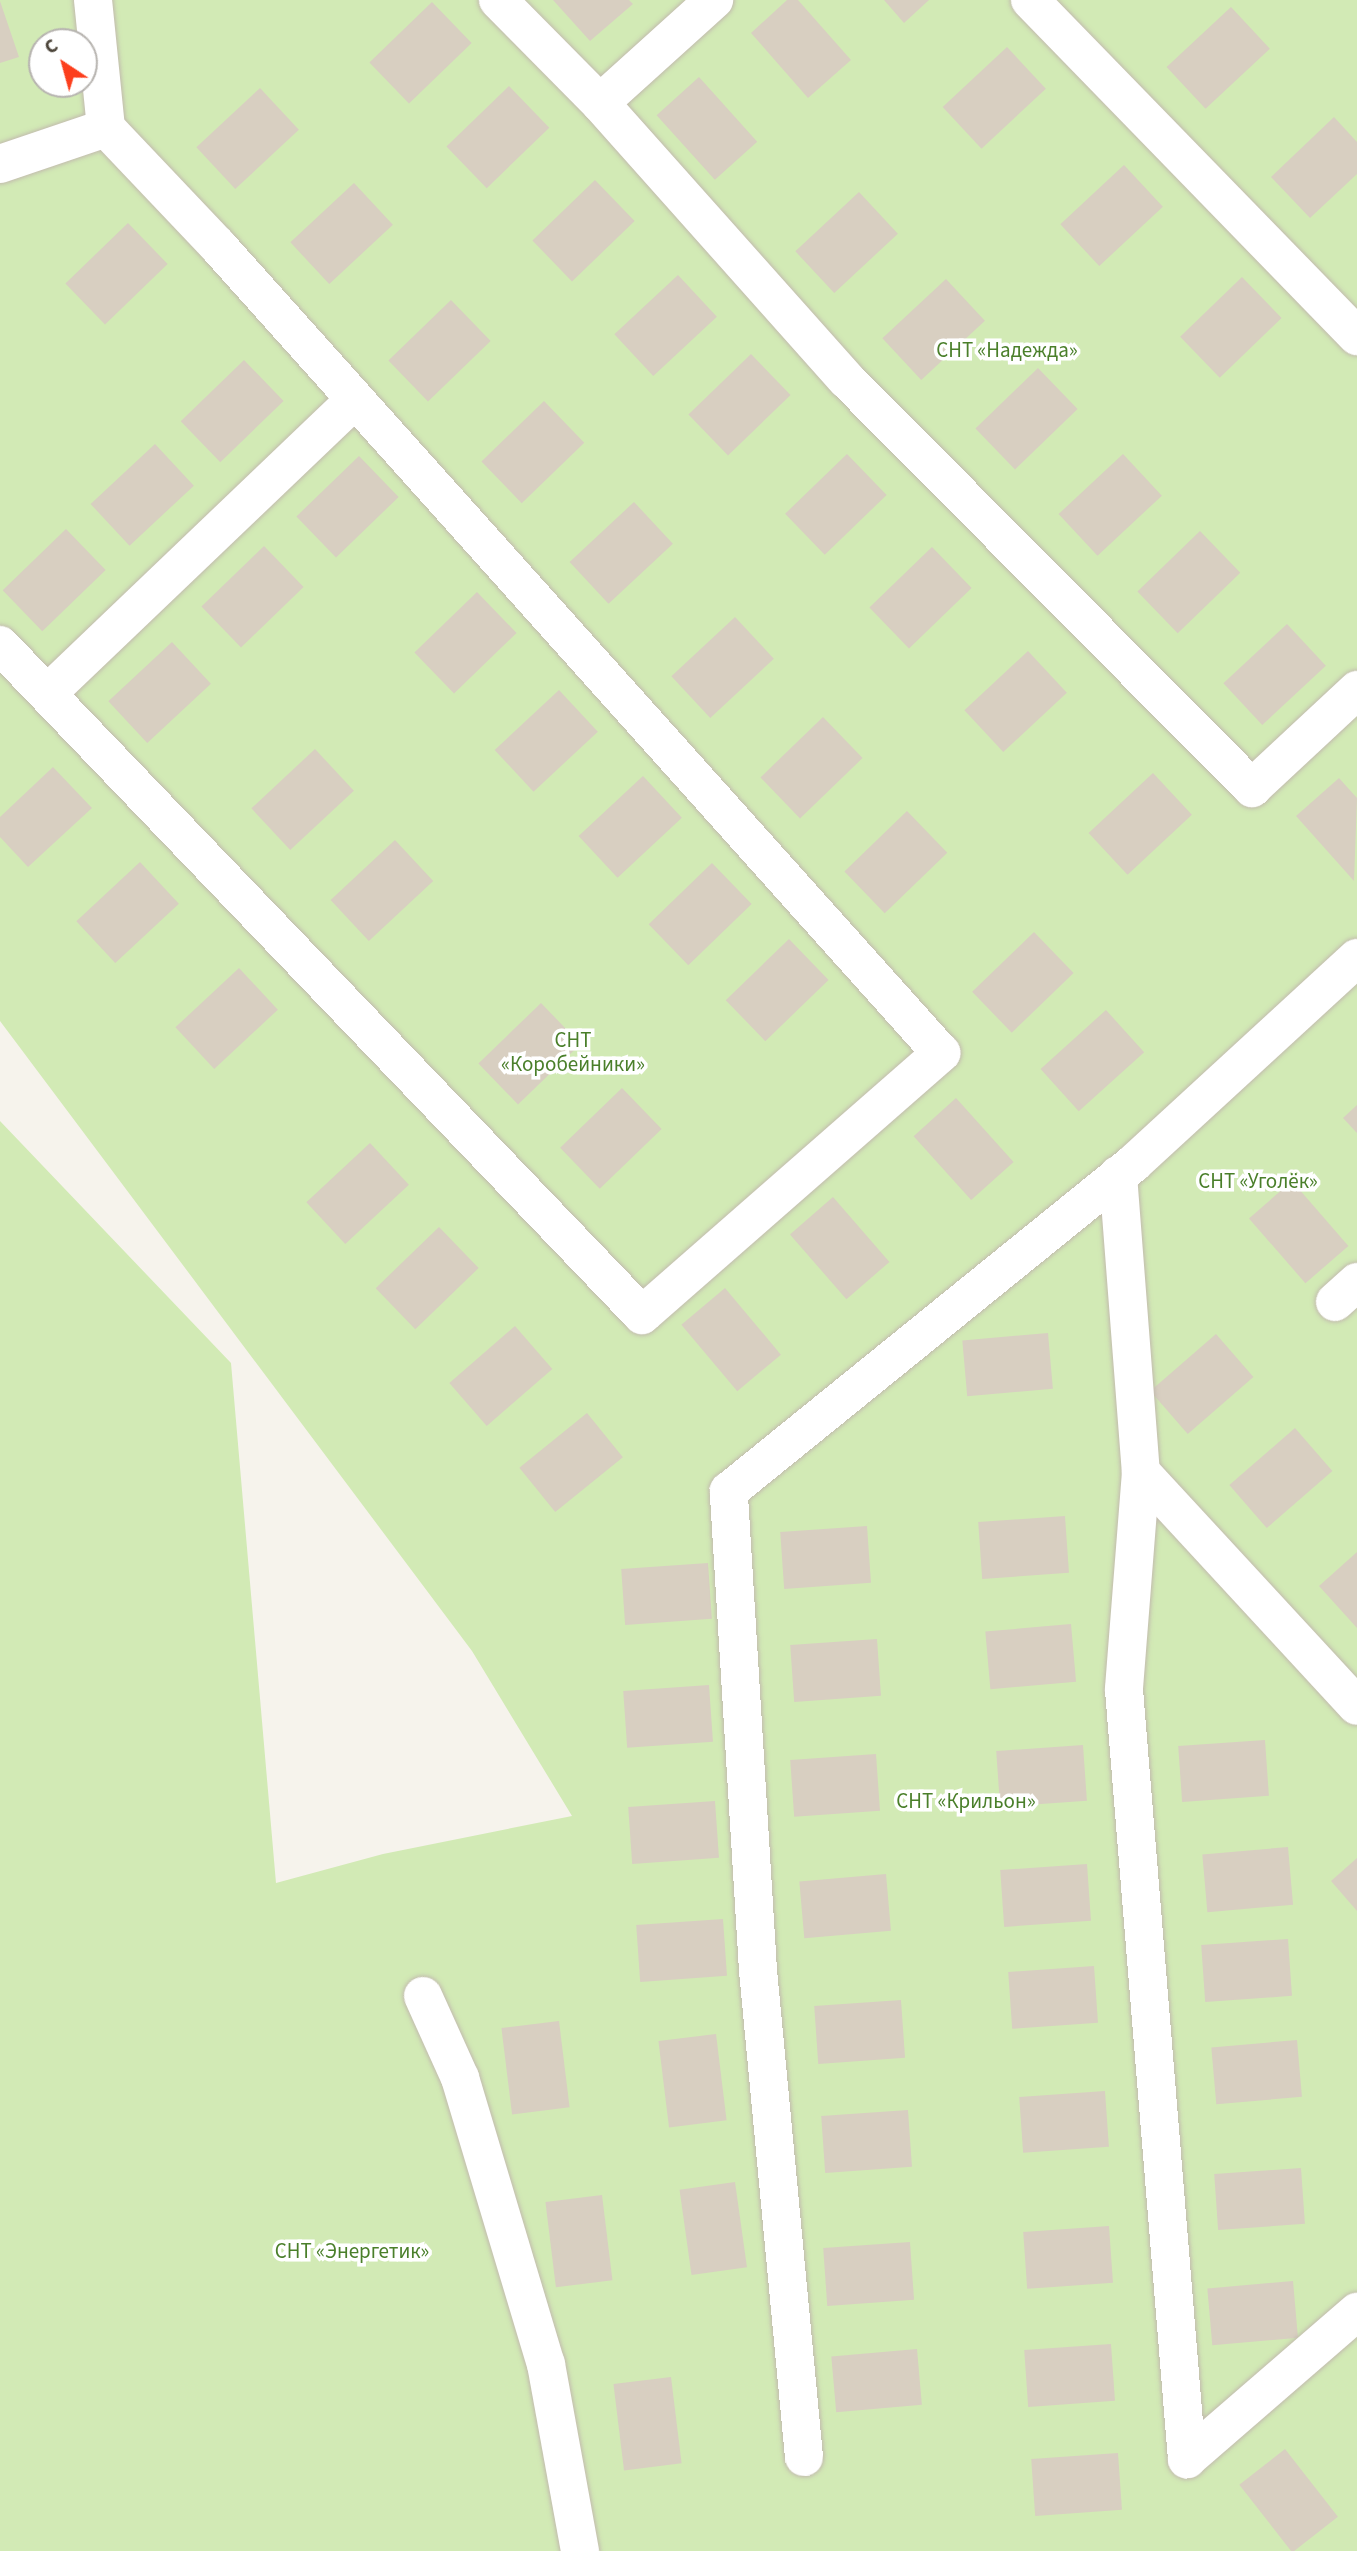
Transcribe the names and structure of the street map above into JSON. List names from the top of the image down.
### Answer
{
  "parks": [
    "СНТ «Надежда»",
    "СНТ «Коробейники»",
    "СНТ «Уголёк»",
    "СНТ «Крильон»",
    "СНТ «Энергетик»"
  ],
  "north": "top left"
}
